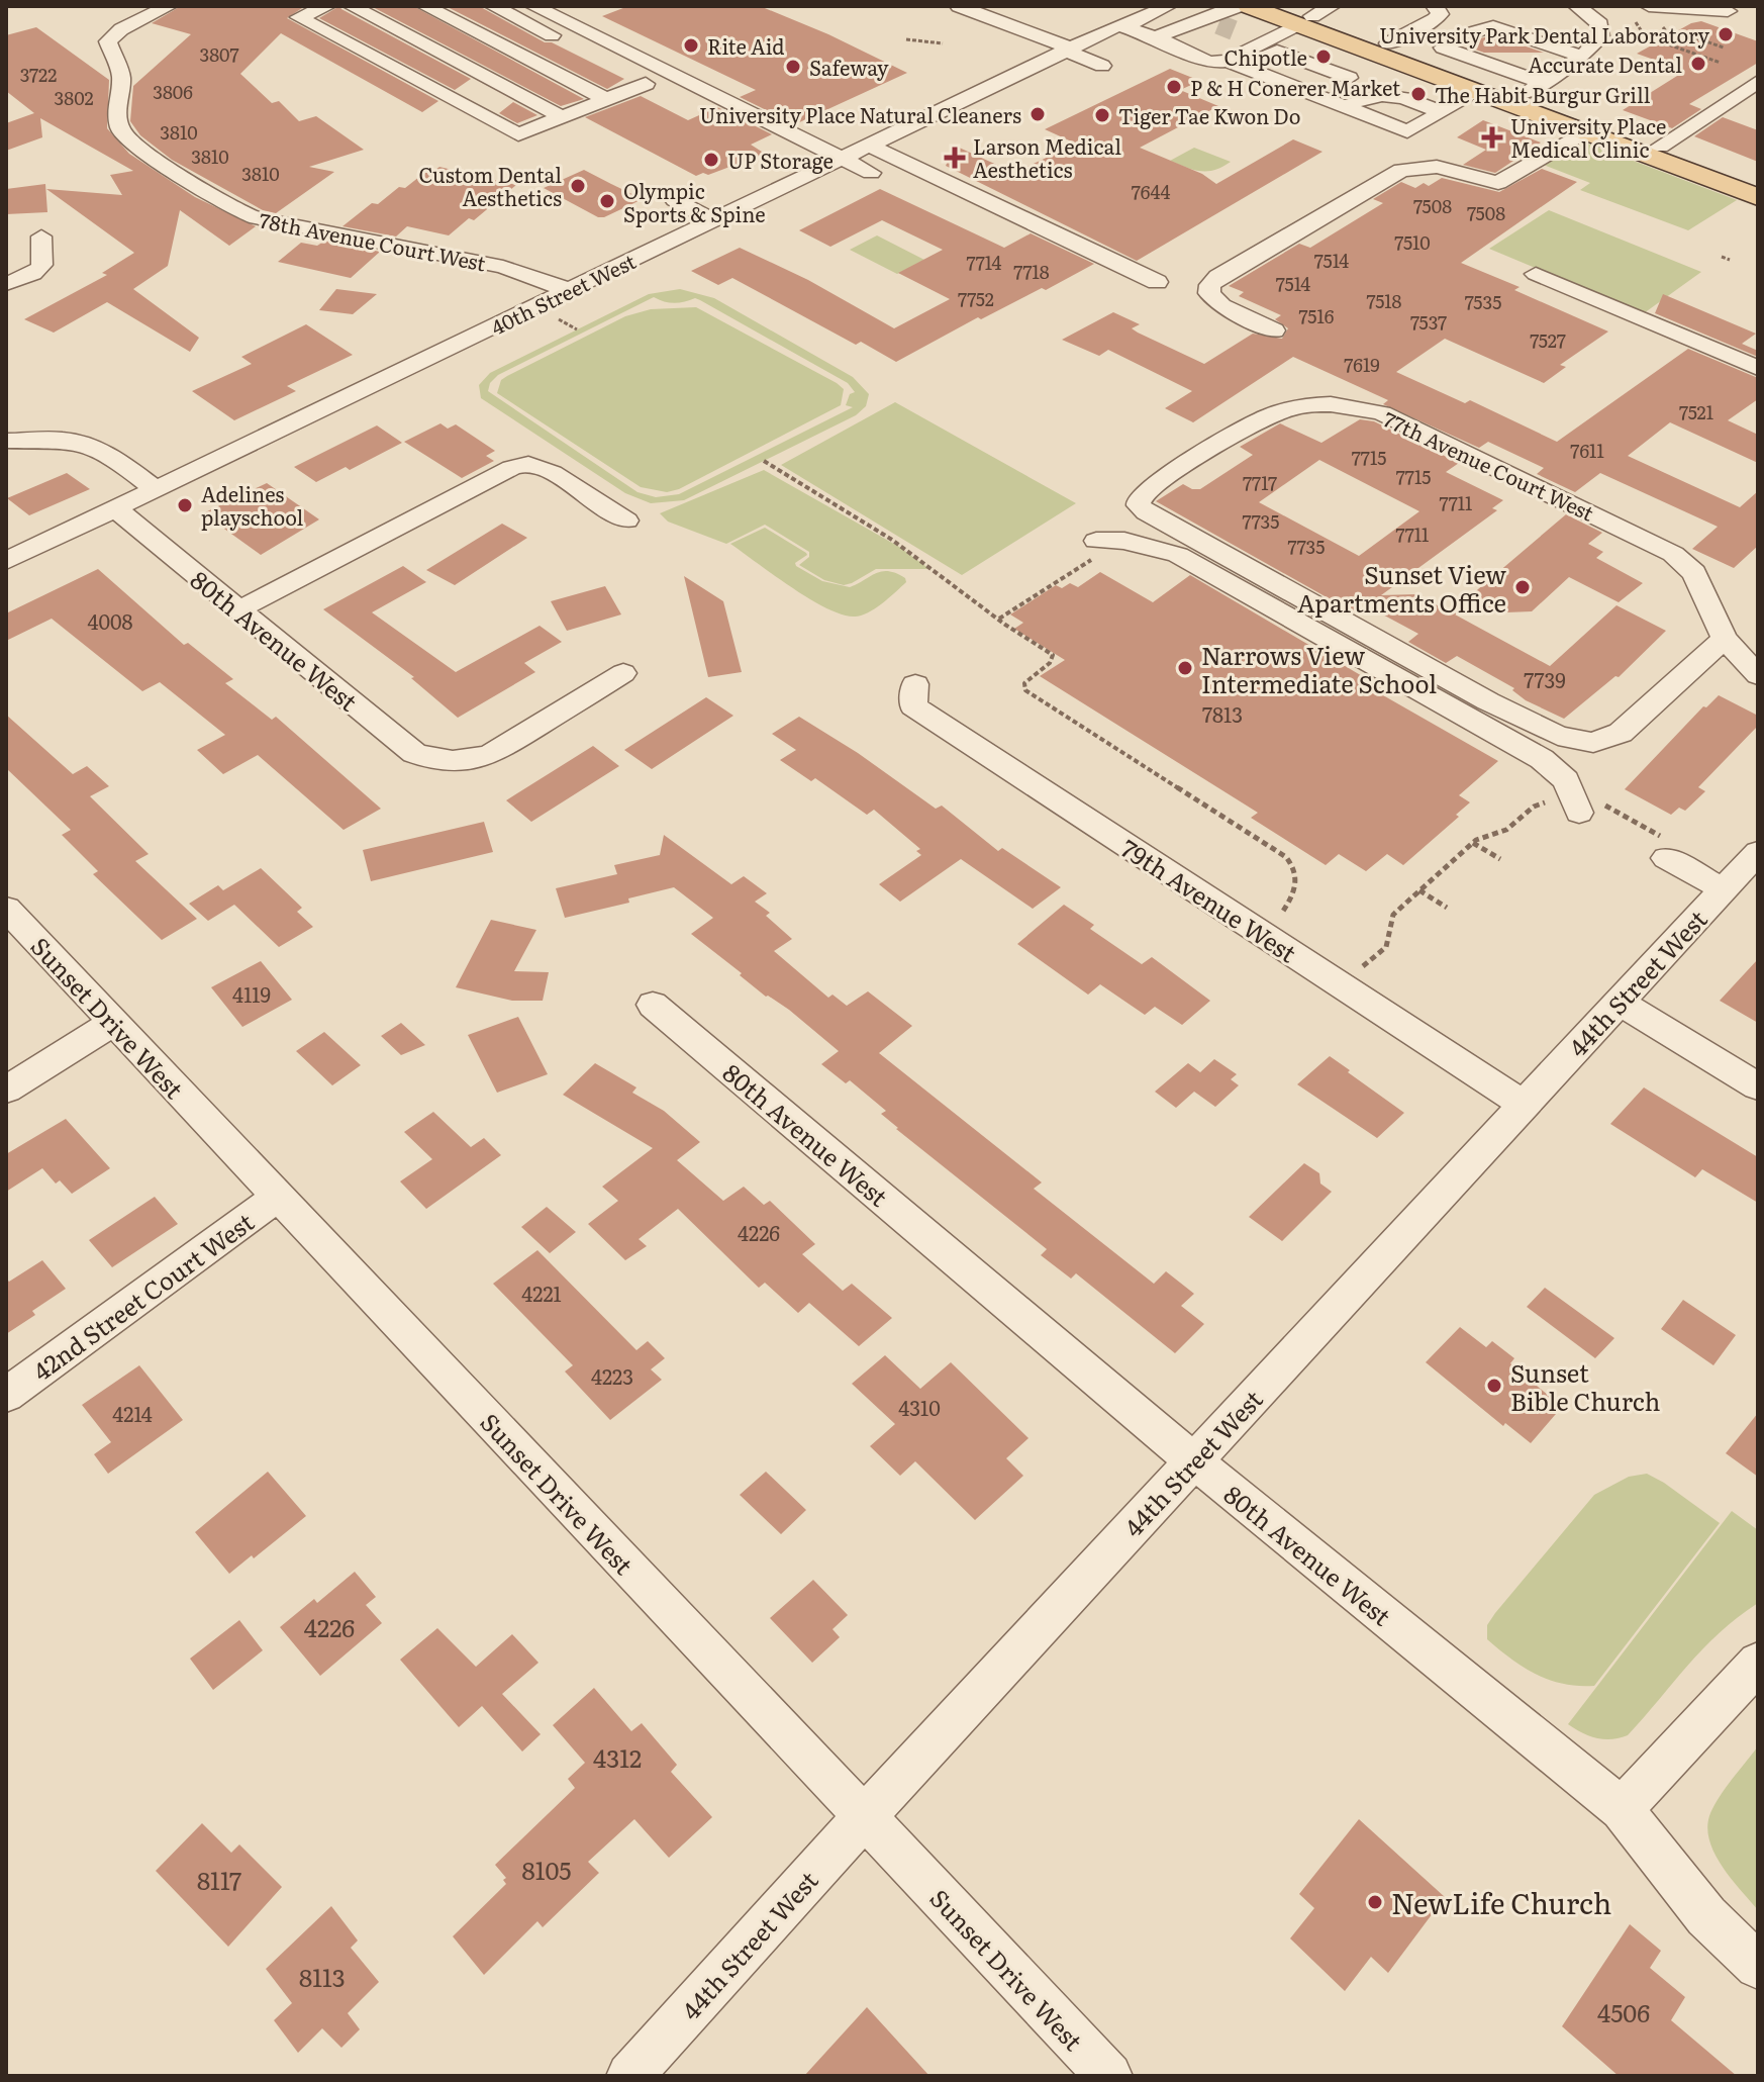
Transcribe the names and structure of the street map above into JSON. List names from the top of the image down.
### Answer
{
  "streets": {
    "street": [
      "78th Avenue Court West",
      "40th Street West",
      "77th Avenue Court West",
      "80th Avenue West",
      "79th Avenue West",
      "44th Street West",
      "Sunset Drive West",
      "42nd Street Court West"
    ]
  },
  "crossings": [
    ["78th Avenue Court West", "40th Street West"],
    ["40th Street West", "80th Avenue West"],
    ["80th Avenue West", "44th Street West"],
    ["79th Avenue West", "44th Street West"],
    ["44th Street West", "Sunset Drive West"],
    ["Sunset Drive West", "42nd Street Court West"]
  ],
  "places": {
    "other": [
      "University Park Dental Laboratory",
      "Rite Aid",
      "Chipotle",
      "Accurate Dental",
      "Safeway",
      "P & H Conerer Market",
      "The Habit Burgur Grill",
      "University Place Natural Cleaners",
      "Tiger Tae Kwon Do",
      "UP Storage",
      "Custom Dental Aesthetics",
      "Olympic Sports & Spine",
      "Adelines playschool",
      "Sunset View Apartments Office",
      "Narrows View Intermediate School",
      "Sunset Bible Church",
      "NewLife Church"
    ],
    "health": ["University Place Medical Clinic", "Larson Medical Aesthetics"]
  },
  "house_numbers": [
    "3807",
    "3722",
    "3806",
    "3802",
    "3810",
    "3810",
    "3810",
    "7644",
    "7508",
    "7508",
    "7510",
    "7514",
    "7714",
    "7718",
    "7514",
    "7752",
    "7518",
    "7535",
    "7516",
    "7537",
    "7527",
    "7619",
    "7521",
    "7611",
    "7715",
    "7715",
    "7717",
    "7711",
    "7735",
    "7711",
    "7735",
    "4008",
    "7739",
    "7813",
    "4119",
    "4226",
    "4221",
    "4223",
    "4310",
    "4214",
    "4226",
    "4312",
    "8105",
    "8117",
    "8113",
    "4506"
  ]
}
